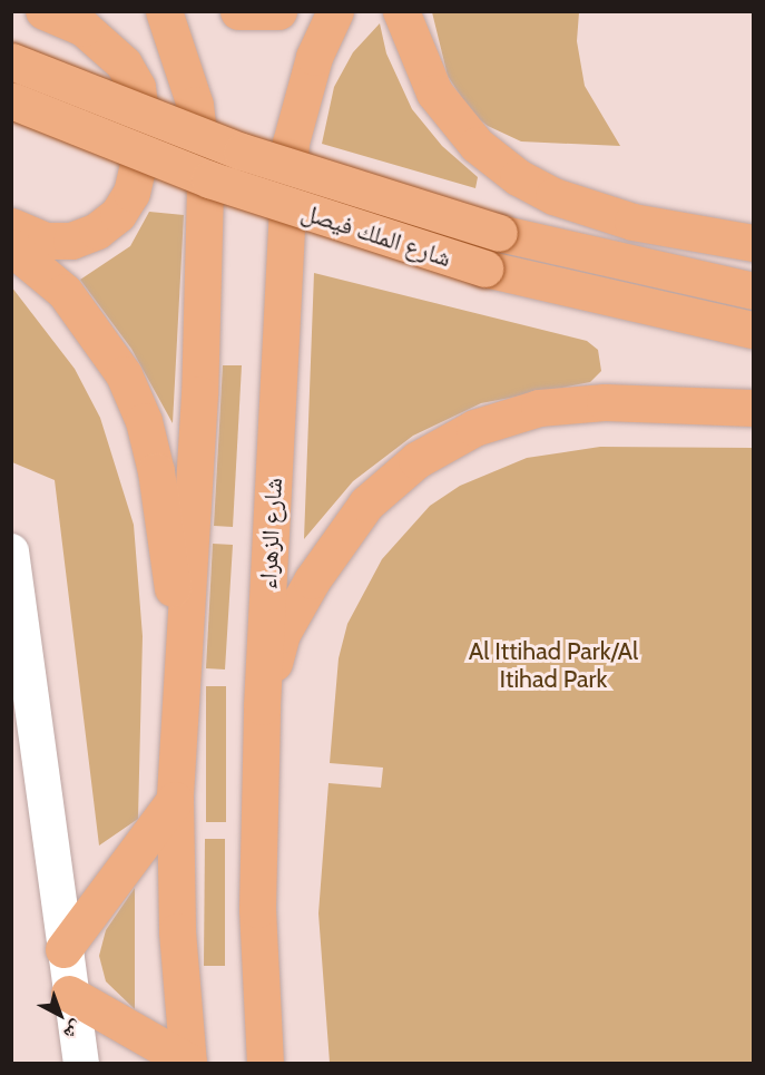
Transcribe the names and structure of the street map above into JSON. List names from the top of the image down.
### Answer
{
  "streets": {
    "main road": ["شارع الملك فيصل", "شارع الزهراء"]
  },
  "parks": ["Al Ittihad Park/Al Itihad Park"],
  "north": "bottom right"
}
